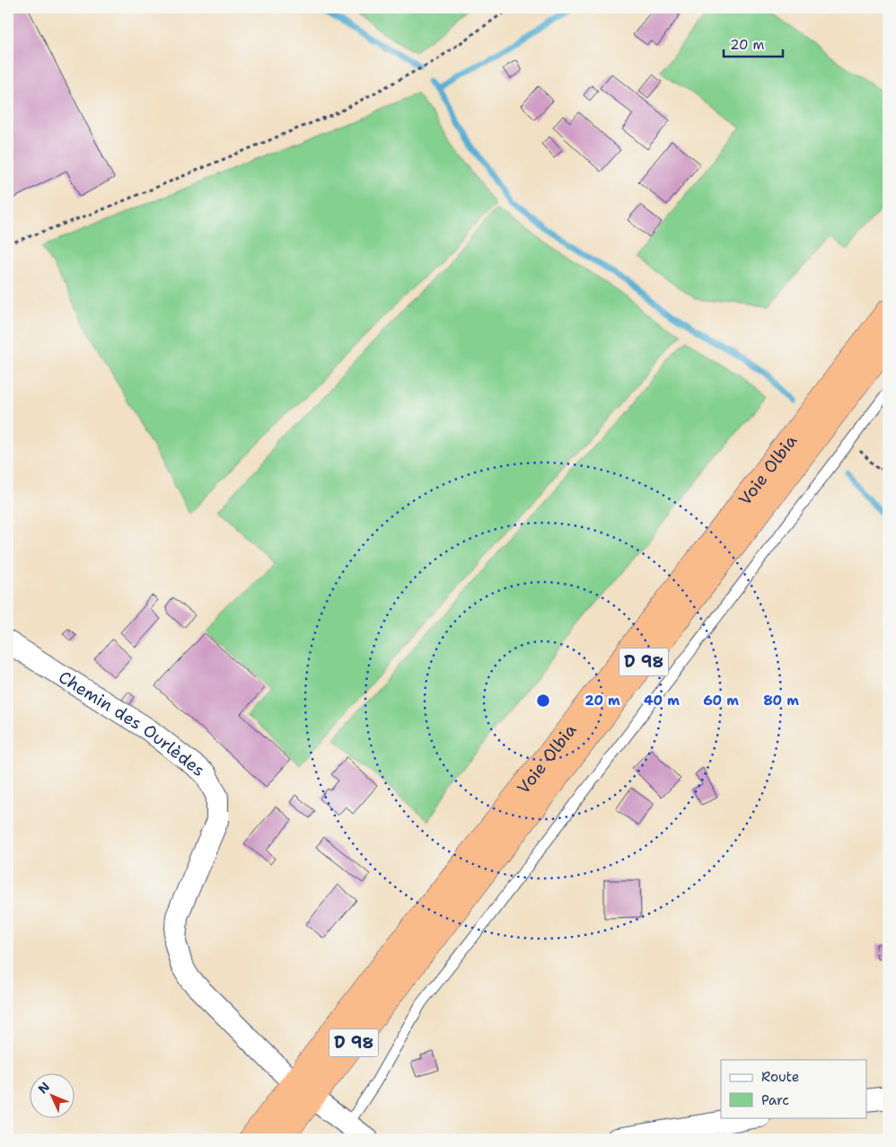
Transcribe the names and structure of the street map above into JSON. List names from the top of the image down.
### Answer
{
  "streets": {
    "highway": ["Voie Olbia", "D 98"],
    "street": ["Chemin des Ourlèdes"]
  },
  "legend": ["Route", "Parc"],
  "scale_bar": "20 m",
  "north": "top left",
  "rings": [
    "20 m",
    "40 m",
    "60 m",
    "80 m"
  ]
}
